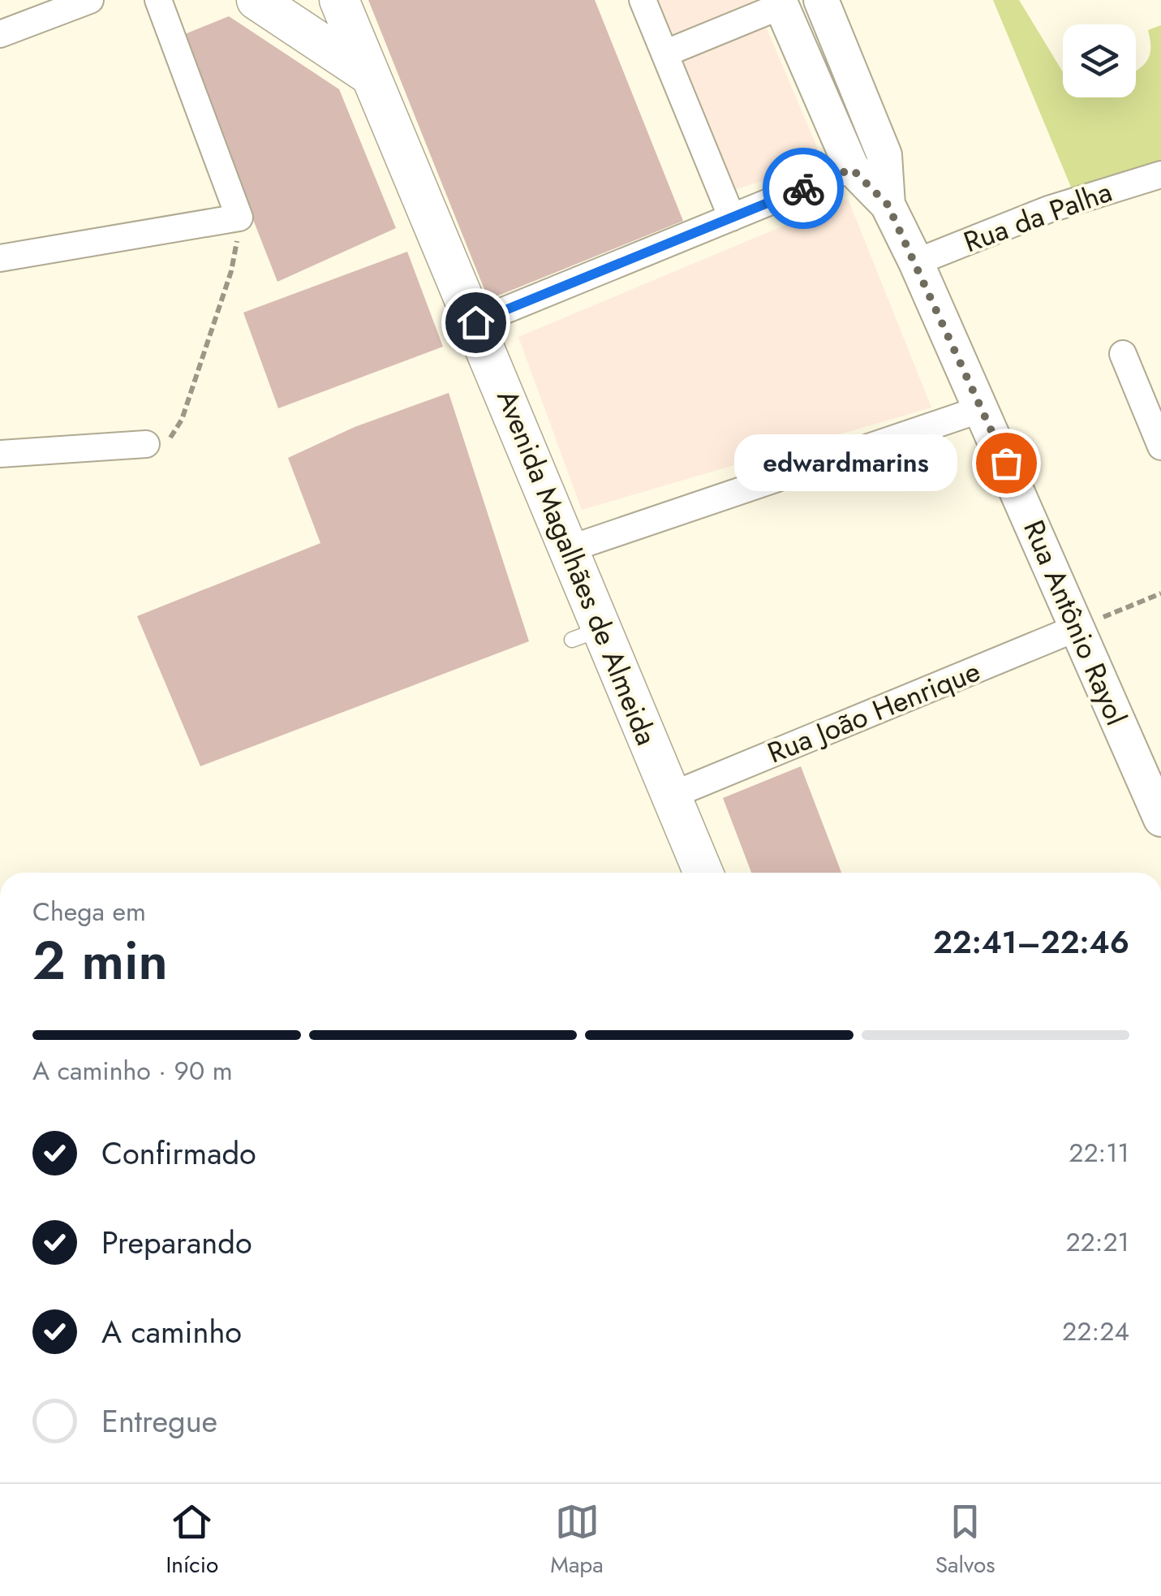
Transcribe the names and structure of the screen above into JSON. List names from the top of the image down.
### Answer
{
  "streets": {
    "main road": ["Avenida Magalhães de Almeida"],
    "street": ["Rua da Palha", "Rua Antônio Rayol", "Rua João Henrique"]
  },
  "crossings": [
    ["Rua da Palha", "Rua Antônio Rayol"],
    ["Avenida Magalhães de Almeida", "Rua João Henrique"],
    ["Rua Antônio Rayol", "Rua João Henrique"]
  ],
  "places": ["edwardmarins"],
  "page": {
    "bubble": "edwardmarins",
    "heading": ["2 min", "Chega em", "22:41–22:46"],
    "bar": "A caminho · 90 m",
    "list": [
      ["Confirmado", "22:11"],
      ["Preparando", "22:21"],
      ["A caminho", "22:24"],
      "Entregue"
    ],
    "tabs": ["Início", "Mapa", "Salvos"]
  }
}
